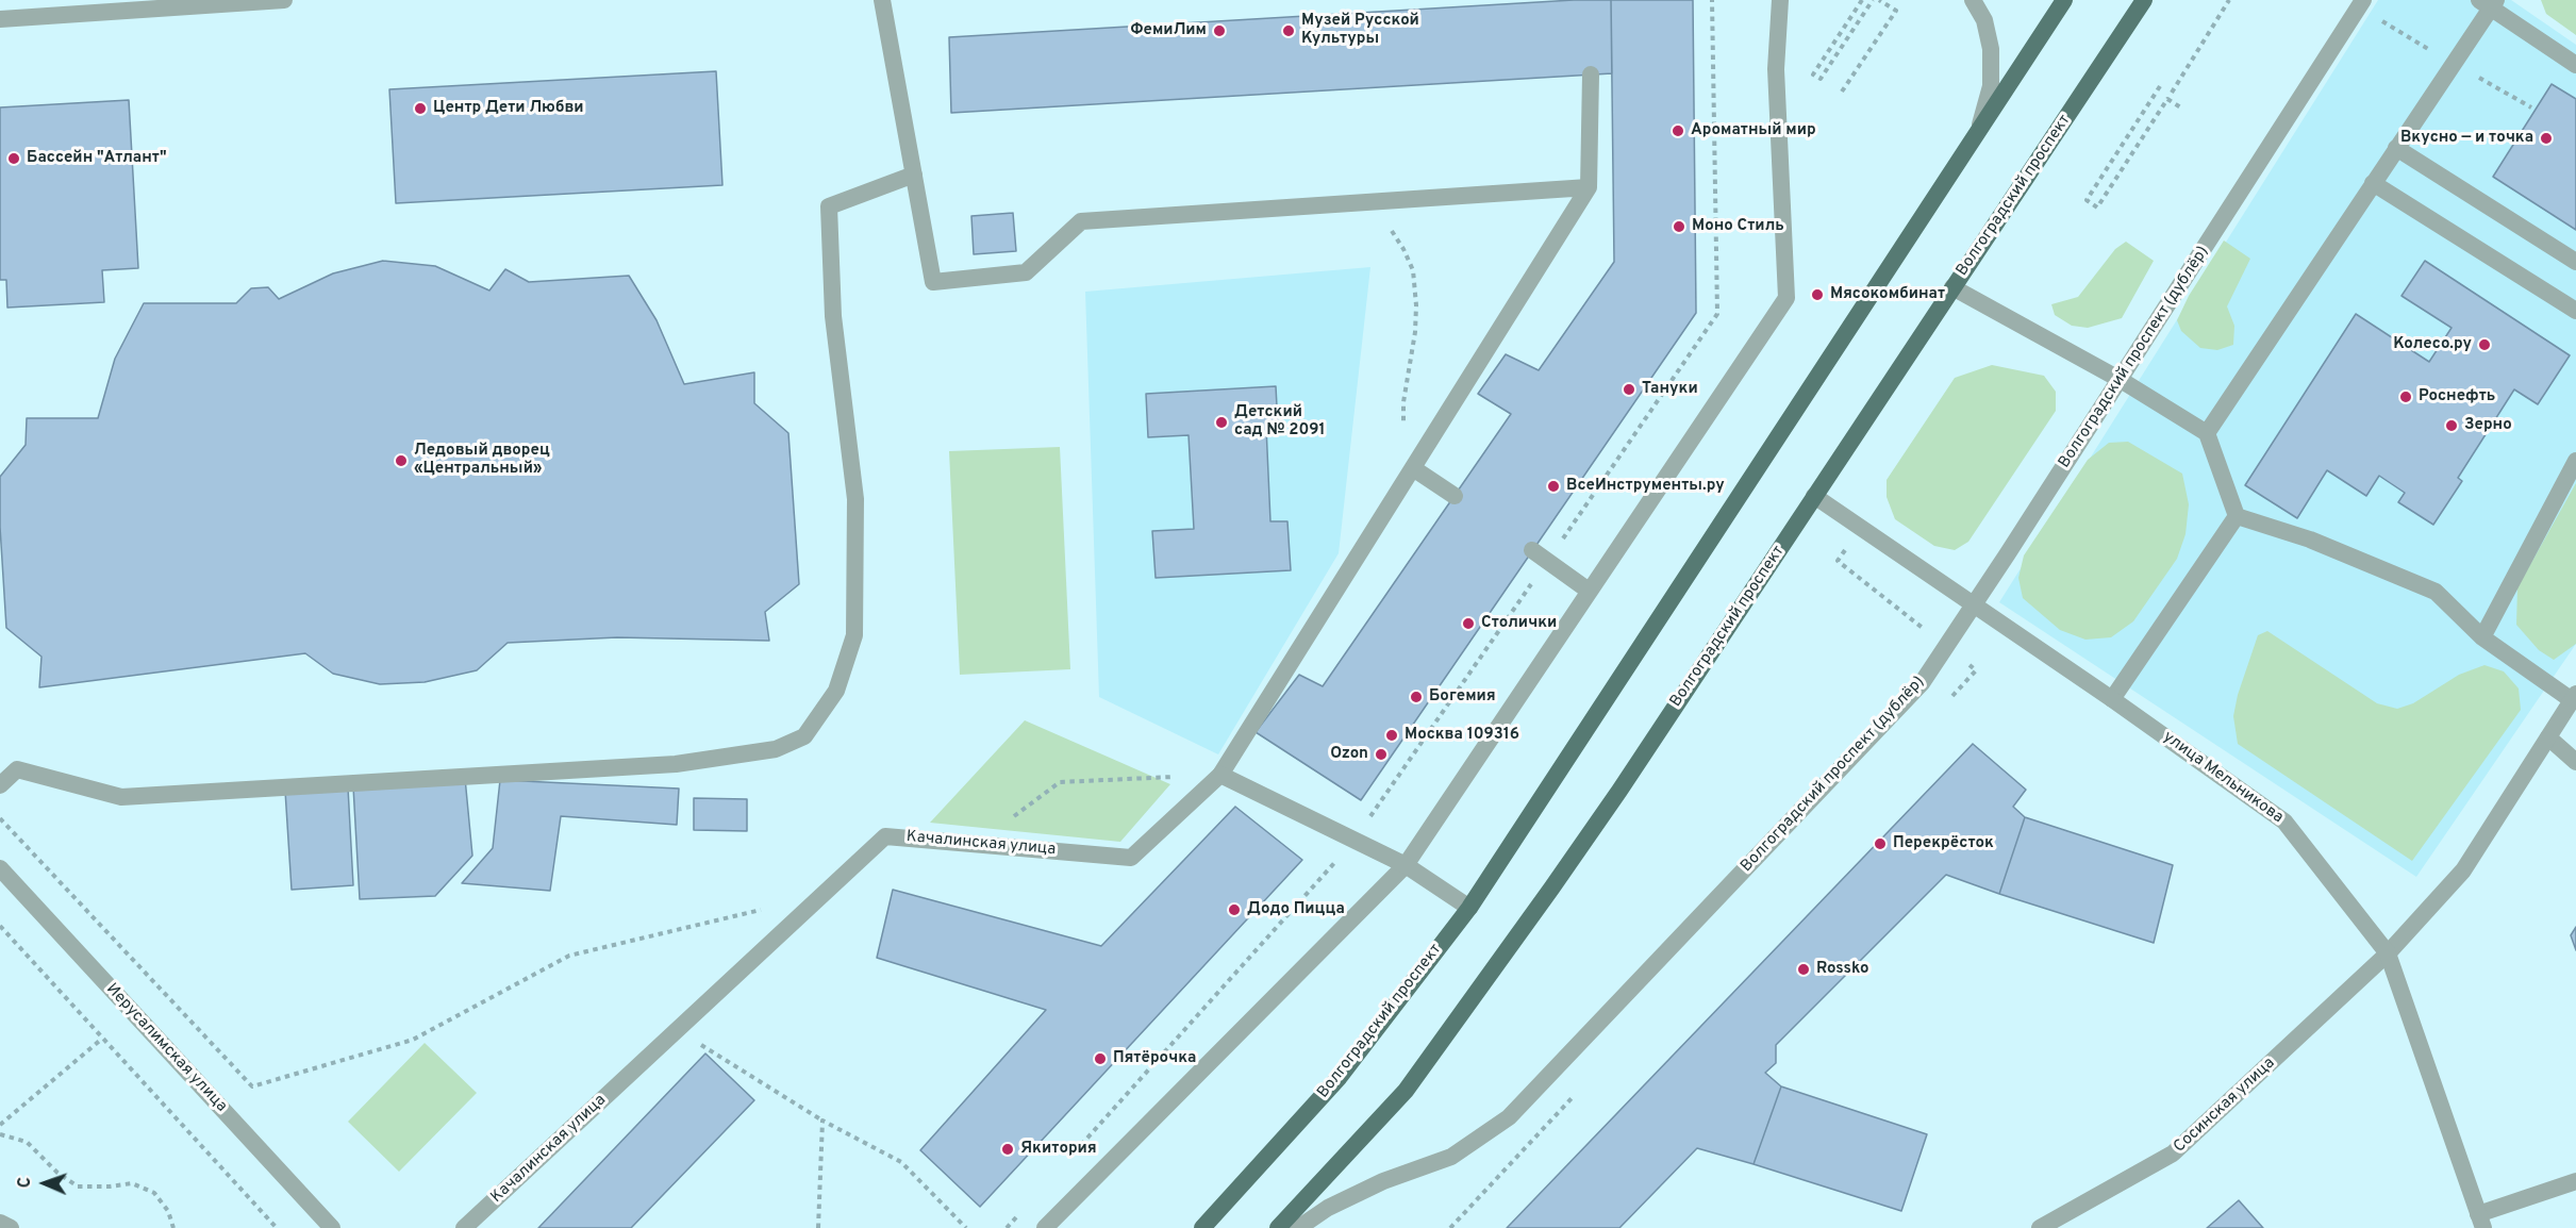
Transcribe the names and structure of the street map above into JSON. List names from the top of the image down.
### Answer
{
  "streets": {
    "main road": ["Волгоградский проспект"],
    "street": [
      "Волгоградский проспект (дублёр)",
      "улица Мельникова",
      "Качалинская улица",
      "Иерусалимская улица",
      "Сосинская улица"
    ]
  },
  "crossings": [
    ["Волгоградский проспект", "улица Мельникова"],
    ["Волгоградский проспект (дублёр)", "улица Мельникова"],
    ["улица Мельникова", "Сосинская улица"]
  ],
  "places": [
    "ФемиЛим",
    "Музей Русской Культуры",
    "Центр Дети Любви",
    "Ароматный мир",
    "Вкусно — и точка",
    "Бассейн \"Атлант\"",
    "Моно Стиль",
    "Мясокомбинат",
    "Колесо.ру",
    "Тануки",
    "Роснефть",
    "Детский сад № 2091",
    "Зерно",
    "Ледовый дворец «Центральный»",
    "ВсеИнструменты.ру",
    "Столички",
    "Богемия",
    "Москва 109316",
    "Ozon",
    "Перекрёсток",
    "Додо Пицца",
    "Rossko",
    "Пятёрочка",
    "Якитория"
  ],
  "north": "left"
}
